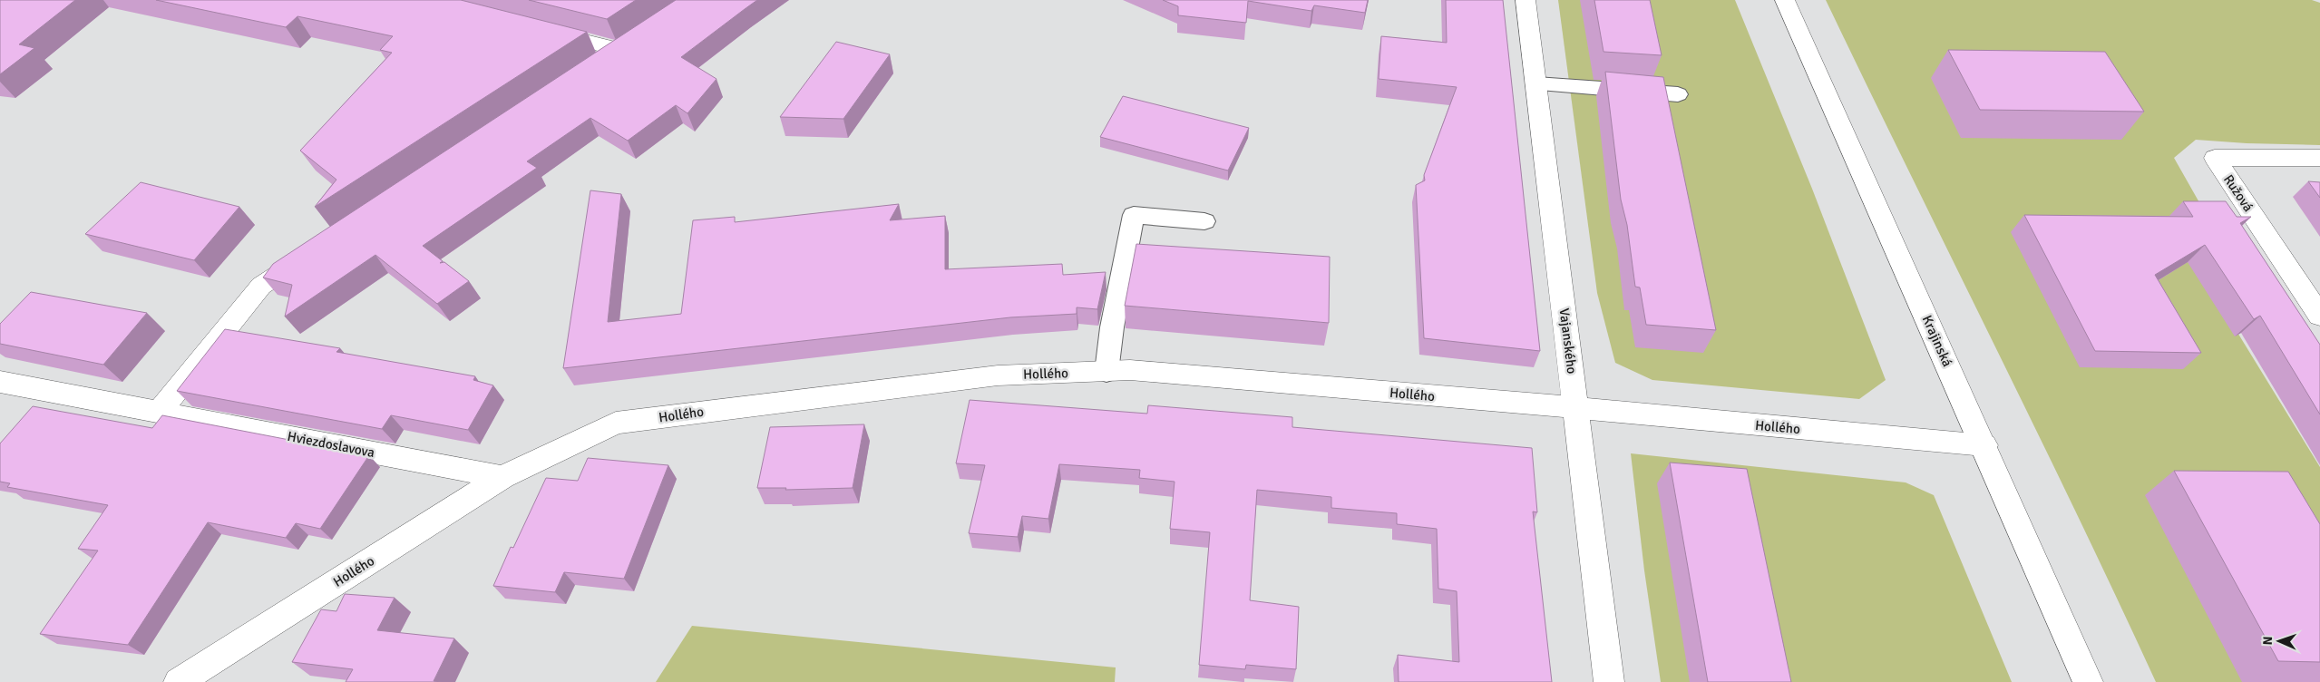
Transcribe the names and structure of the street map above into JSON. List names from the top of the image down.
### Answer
{
  "streets": {
    "street": [
      "Ružová",
      "Vajanského",
      "Krajinská",
      "Hollého",
      "Hviezdoslavova"
    ]
  },
  "crossings": [
    ["Vajanského", "Hollého"],
    ["Krajinská", "Hollého"],
    ["Hollého", "Hviezdoslavova"]
  ],
  "north": "left"
}
